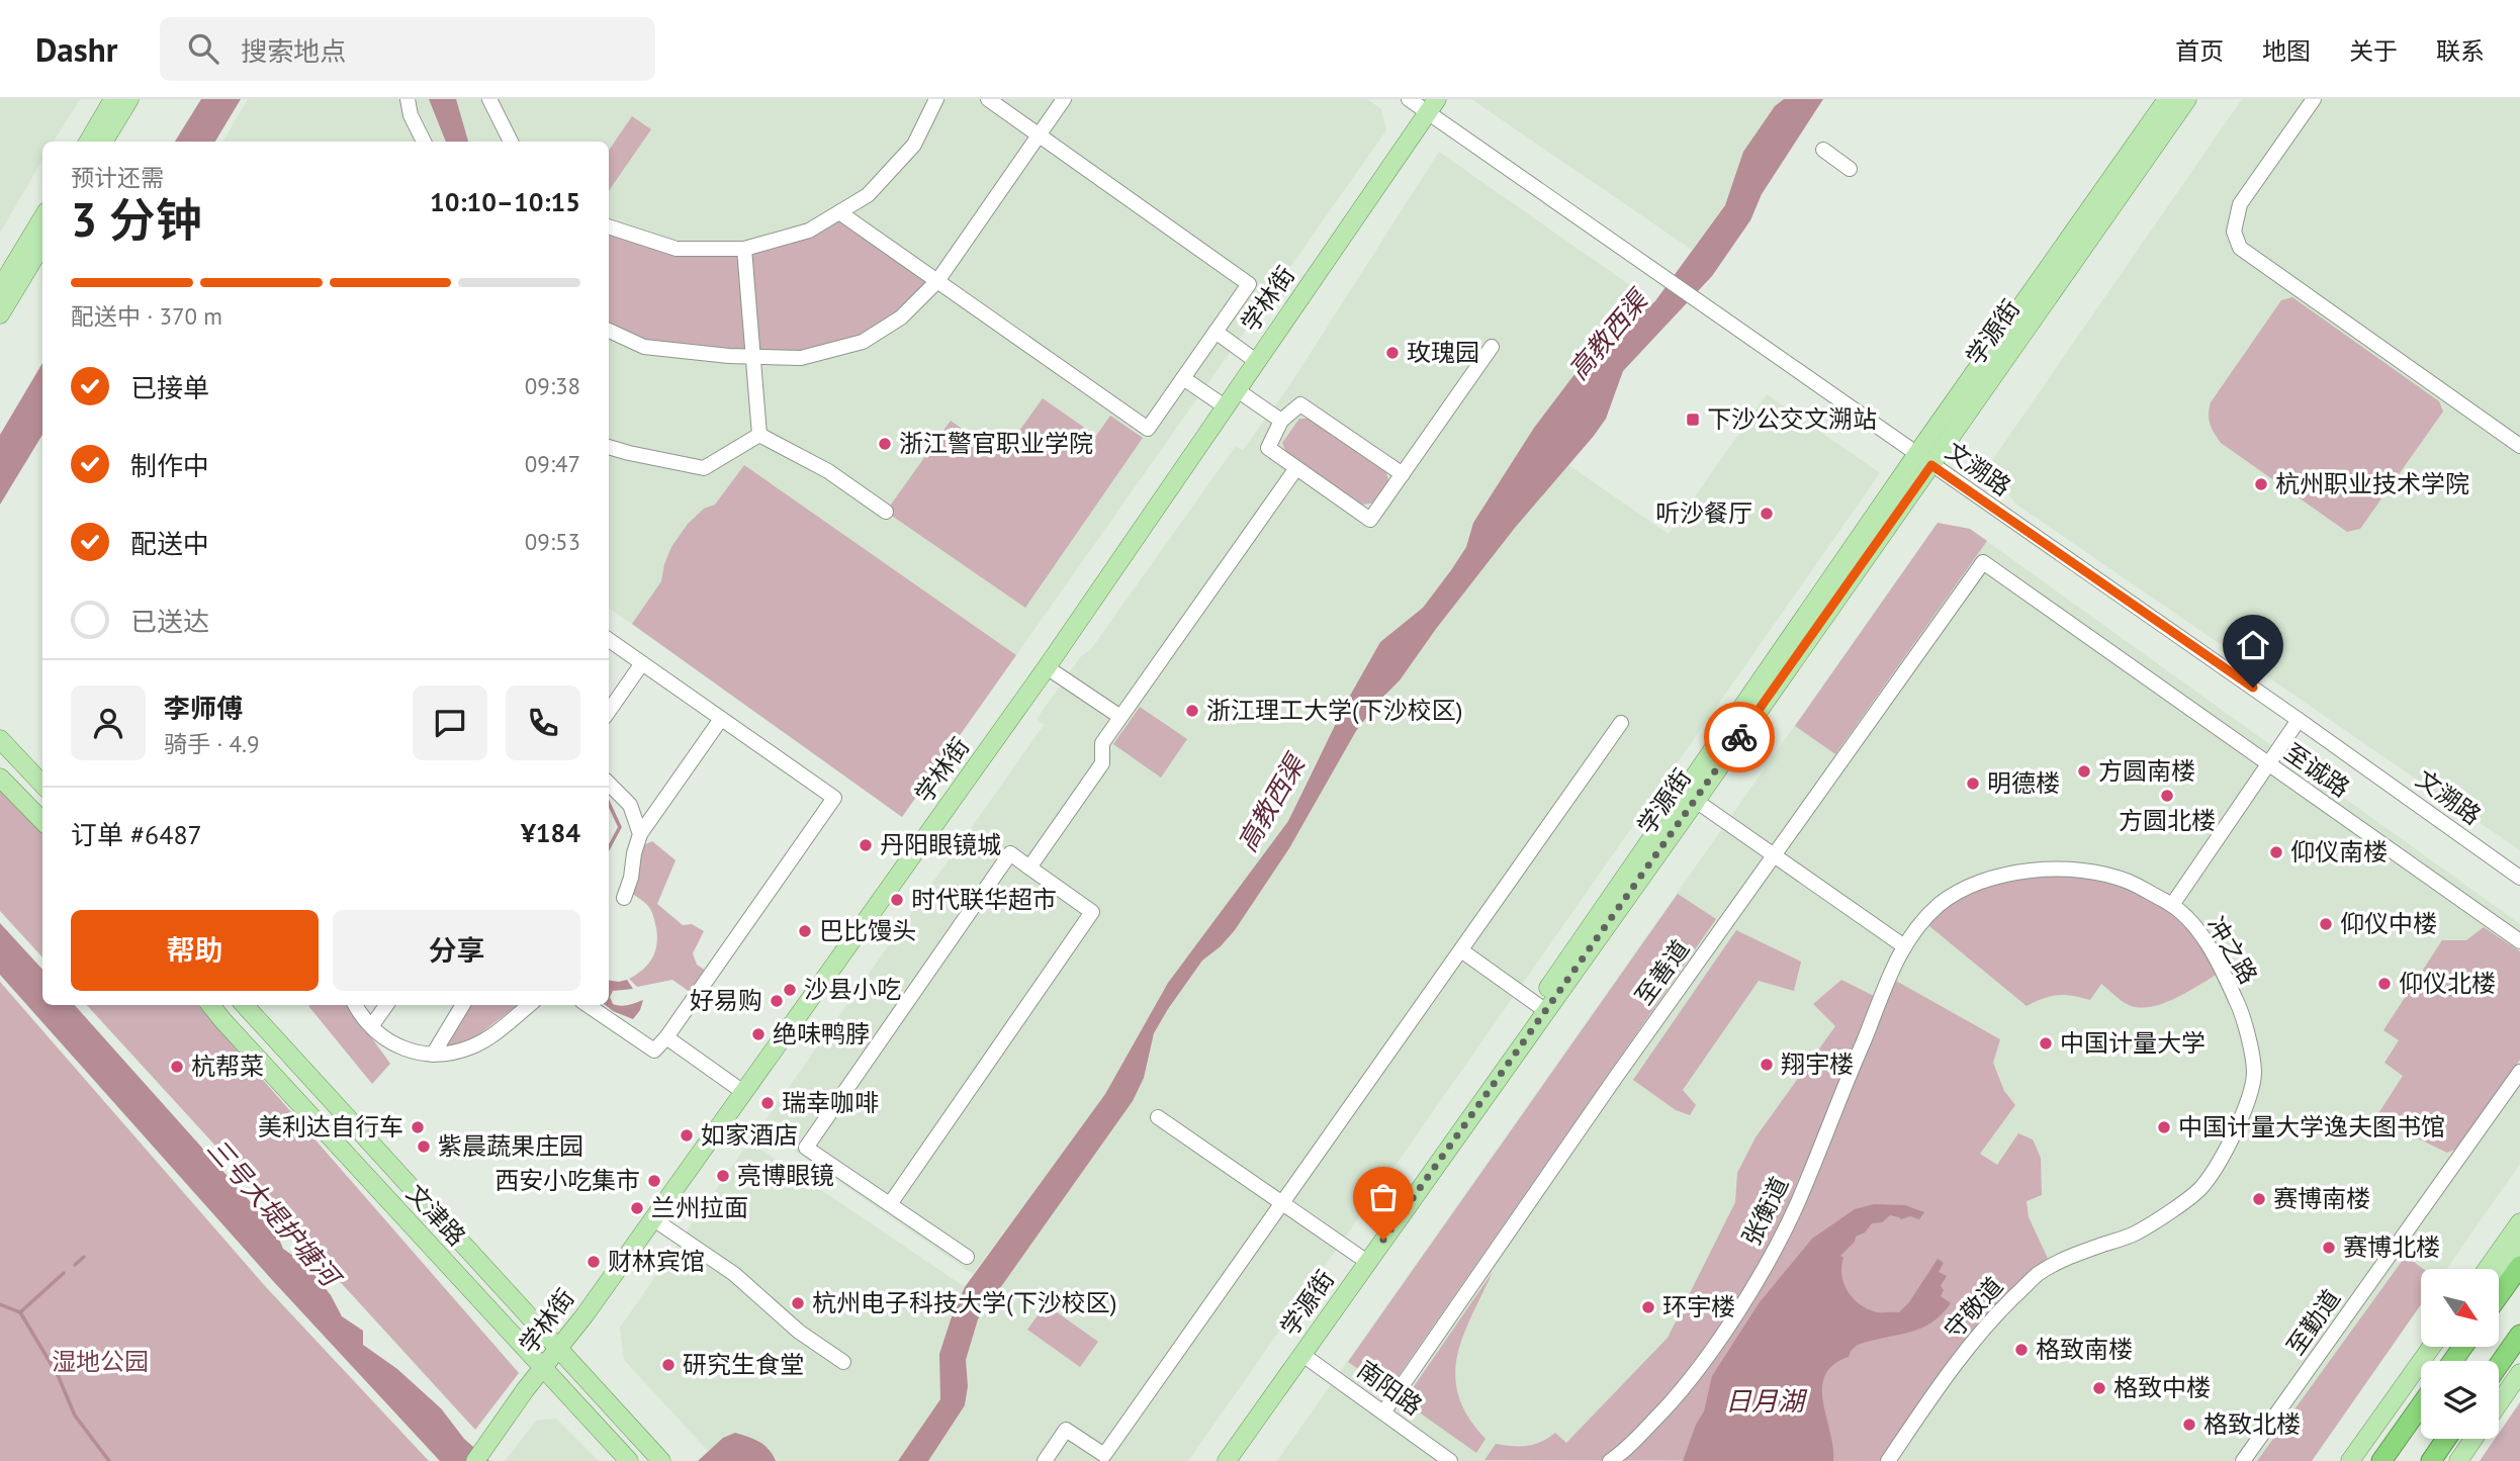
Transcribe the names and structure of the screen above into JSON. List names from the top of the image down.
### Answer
{
  "streets": {
    "main road": ["学林街", "学源街", "文津路"],
    "street": [
      "文溯路",
      "至诚路",
      "冲之路",
      "至善道",
      "张衡道",
      "守敬道",
      "至勤道",
      "南阳路"
    ]
  },
  "crossings": [
    ["学林街", "文溯路"],
    ["学林街", "文津路"],
    ["学源街", "文溯路"],
    ["学源街", "南阳路"],
    ["至诚路", "至善道"],
    ["冲之路", "张衡道"],
    ["冲之路", "守敬道"],
    ["至善道", "南阳路"]
  ],
  "water": ["高教西渠", "三号大堤护塘河", "日月湖"],
  "parks": ["湿地公园"],
  "places": {
    "other": [
      "玫瑰园",
      "浙江警官职业学院",
      "杭州职业技术学院",
      "听沙餐厅",
      "浙江理工大学(下沙校区)",
      "方圆南楼",
      "明德楼",
      "方圆北楼",
      "丹阳眼镜城",
      "仰仪南楼",
      "时代联华超市",
      "仰仪中楼",
      "巴比馒头",
      "仰仪北楼",
      "沙县小吃",
      "好易购",
      "绝味鸭脖",
      "中国计量大学",
      "翔宇楼",
      "杭帮菜",
      "瑞幸咖啡",
      "美利达自行车",
      "中国计量大学逸夫图书馆",
      "如家酒店",
      "紫晨蔬果庄园",
      "亮博眼镜",
      "西安小吃集市",
      "赛博南楼",
      "兰州拉面",
      "赛博北楼",
      "财林宾馆",
      "杭州电子科技大学(下沙校区)",
      "环宇楼",
      "格致南楼",
      "研究生食堂",
      "格致中楼",
      "格致北楼"
    ],
    "transit": ["下沙公交文溯站"]
  },
  "north": "bottom right",
  "page": {
    "header": "Dashr",
    "search": "搜索地点",
    "nav": [
      "首页",
      "地图",
      "关于",
      "联系"
    ],
    "heading": ["3 分钟", "预计还需", "10:10–10:15"],
    "panel": [
      "李师傅",
      "骑手 · 4.9",
      "订单 #6487",
      "¥184"
    ],
    "bar": "配送中 · 370 m",
    "list": [
      ["已接单", "09:38"],
      ["制作中", "09:47"],
      ["配送中", "09:53"],
      "已送达"
    ],
    "buttons": ["帮助", "分享"]
  }
}
